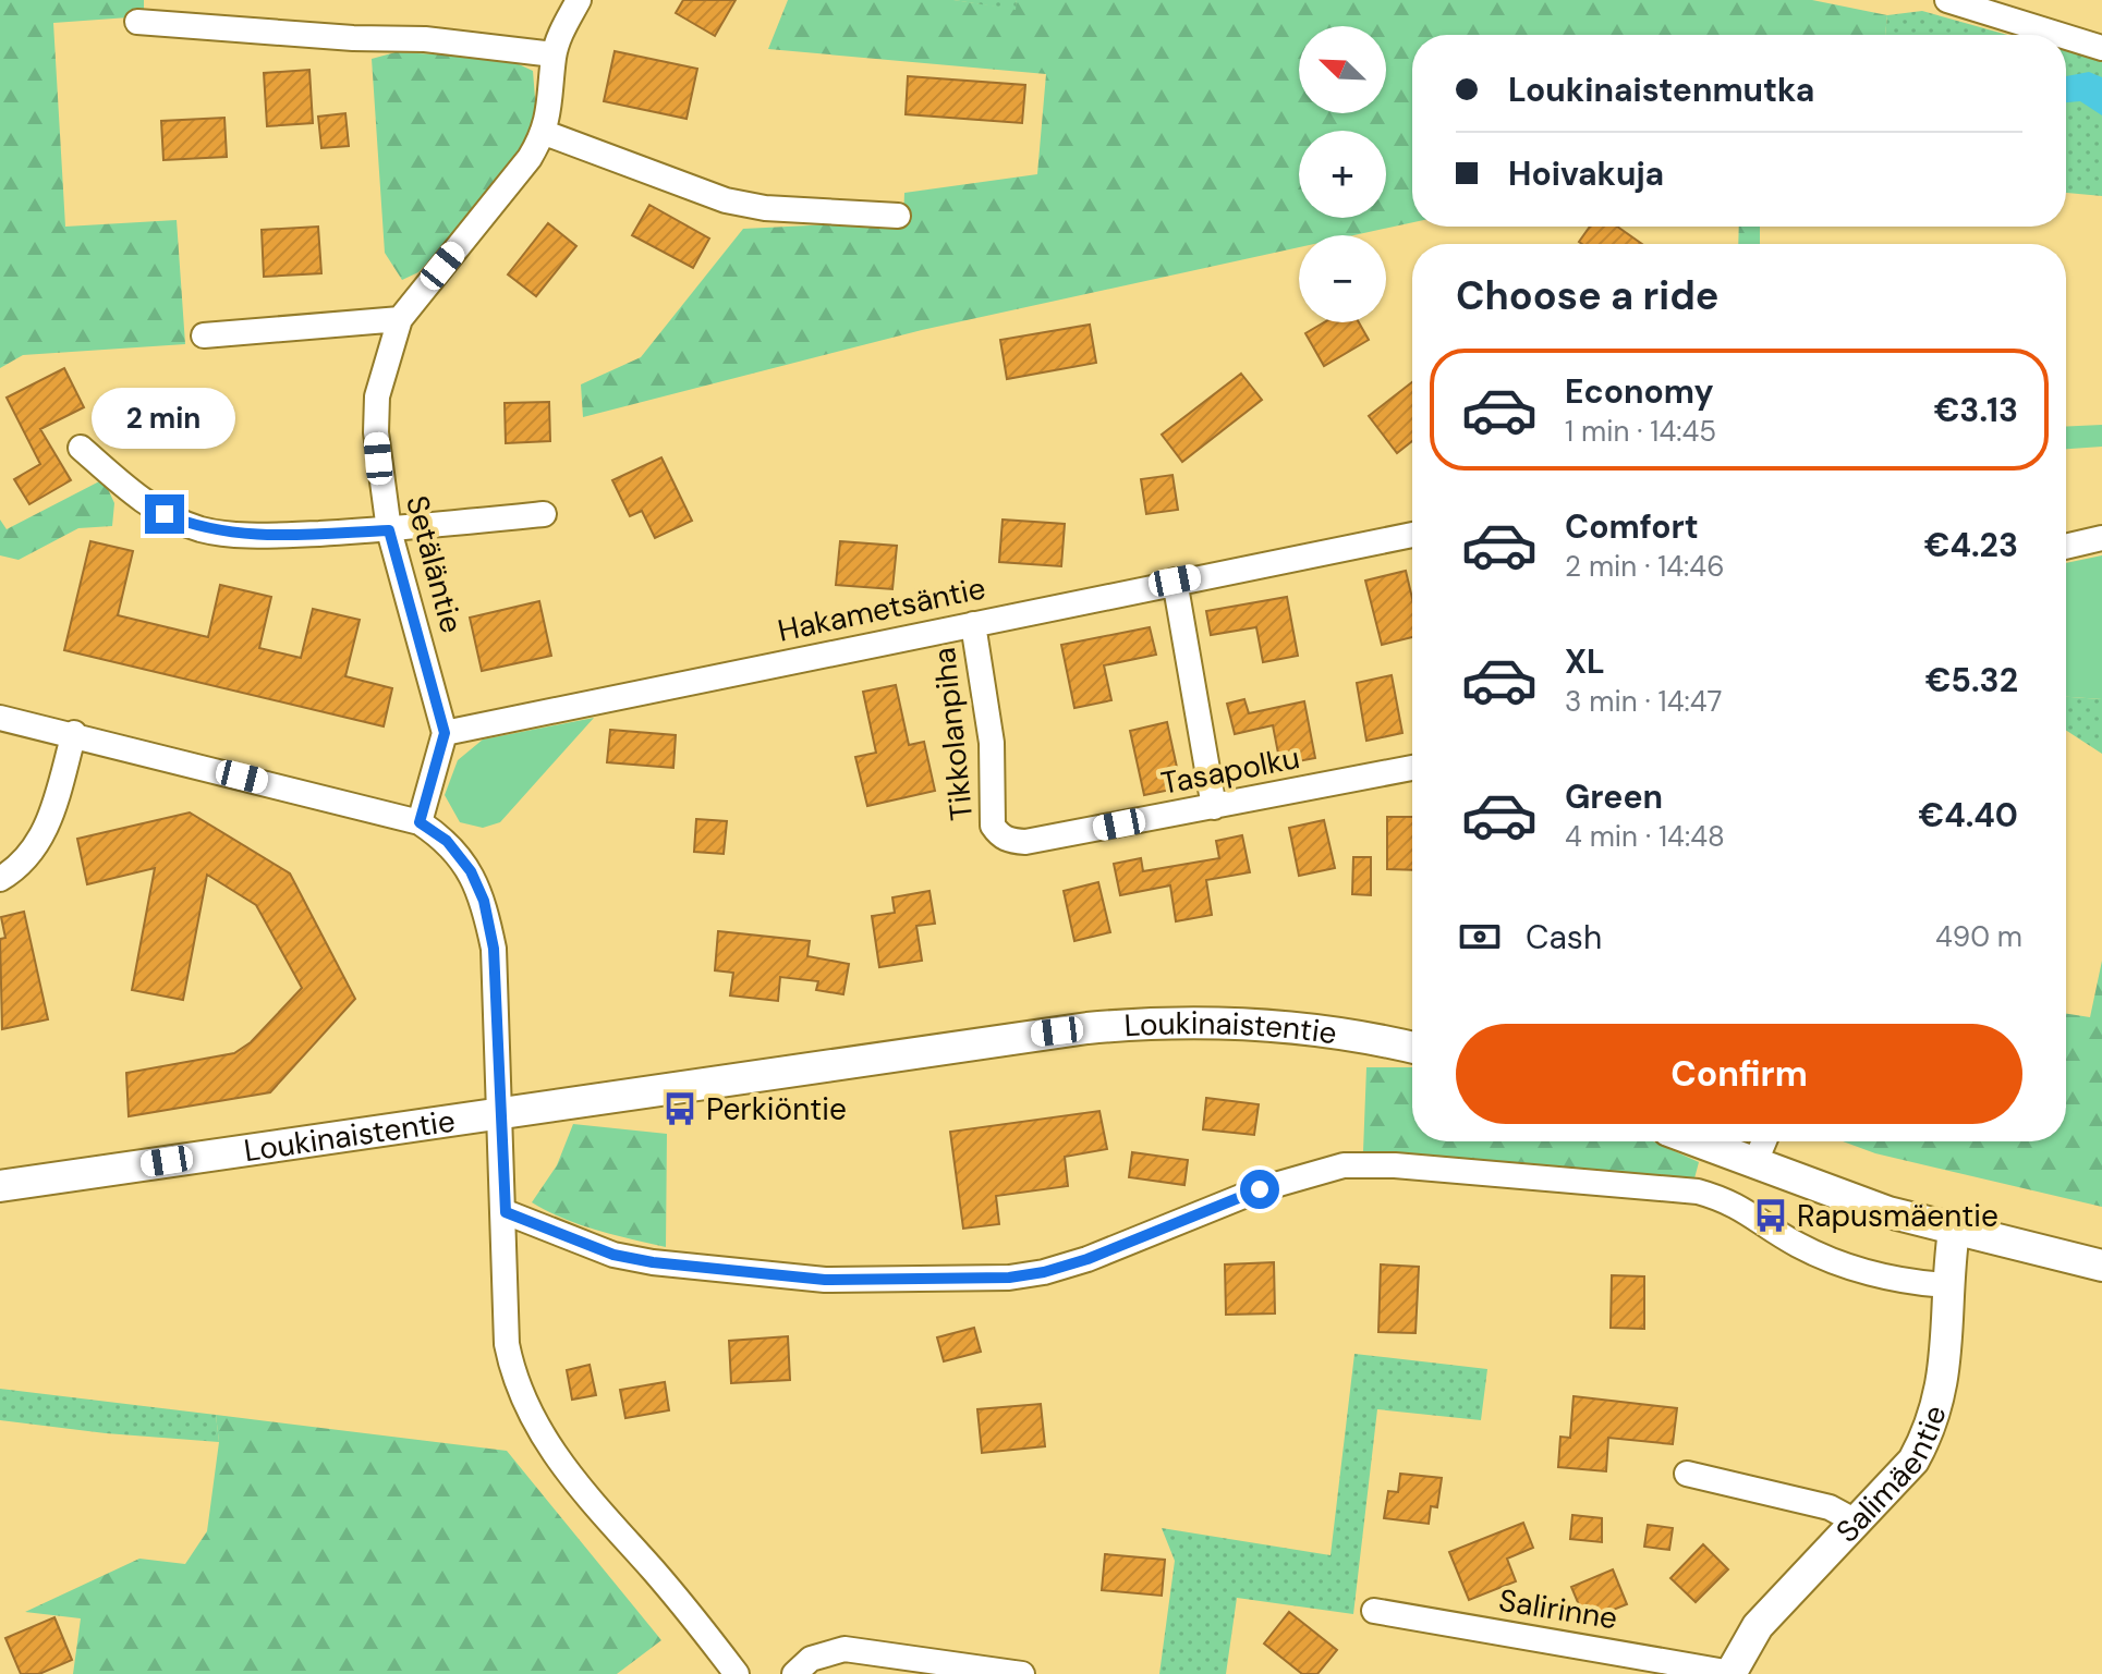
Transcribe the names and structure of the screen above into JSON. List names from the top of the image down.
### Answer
{
  "streets": {
    "street": [
      "Setäläntie",
      "Hakametsäntie",
      "Tikkolanpiha",
      "Tasapolku",
      "Loukinaistentie",
      "Salimäentie",
      "Salirinne"
    ]
  },
  "crossings": [
    ["Setäläntie", "Hakametsäntie"],
    ["Hakametsäntie", "Tikkolanpiha"],
    ["Tikkolanpiha", "Tasapolku"],
    ["Salimäentie", "Salirinne"]
  ],
  "places": {
    "bus stop": ["Perkiöntie", "Rapusmäentie"]
  },
  "north": "top left",
  "page": {
    "map_buttons": ["+", "−"],
    "banner": ["Loukinaistenmutka", "Hoivakuja"],
    "heading": "Choose a ride",
    "list": [
      {
        "name": "Economy",
        "note": "1 min · 14:45",
        "value": "€3.13"
      },
      {
        "name": "Comfort",
        "note": "2 min · 14:46",
        "value": "€4.23"
      },
      {
        "name": "XL",
        "note": "3 min · 14:47",
        "value": "€5.32"
      },
      {
        "name": "Green",
        "note": "4 min · 14:48",
        "value": "€4.40"
      }
    ],
    "bubble": "2 min",
    "pay": ["Cash", "490 m"],
    "buttons": "Confirm"
  }
}
